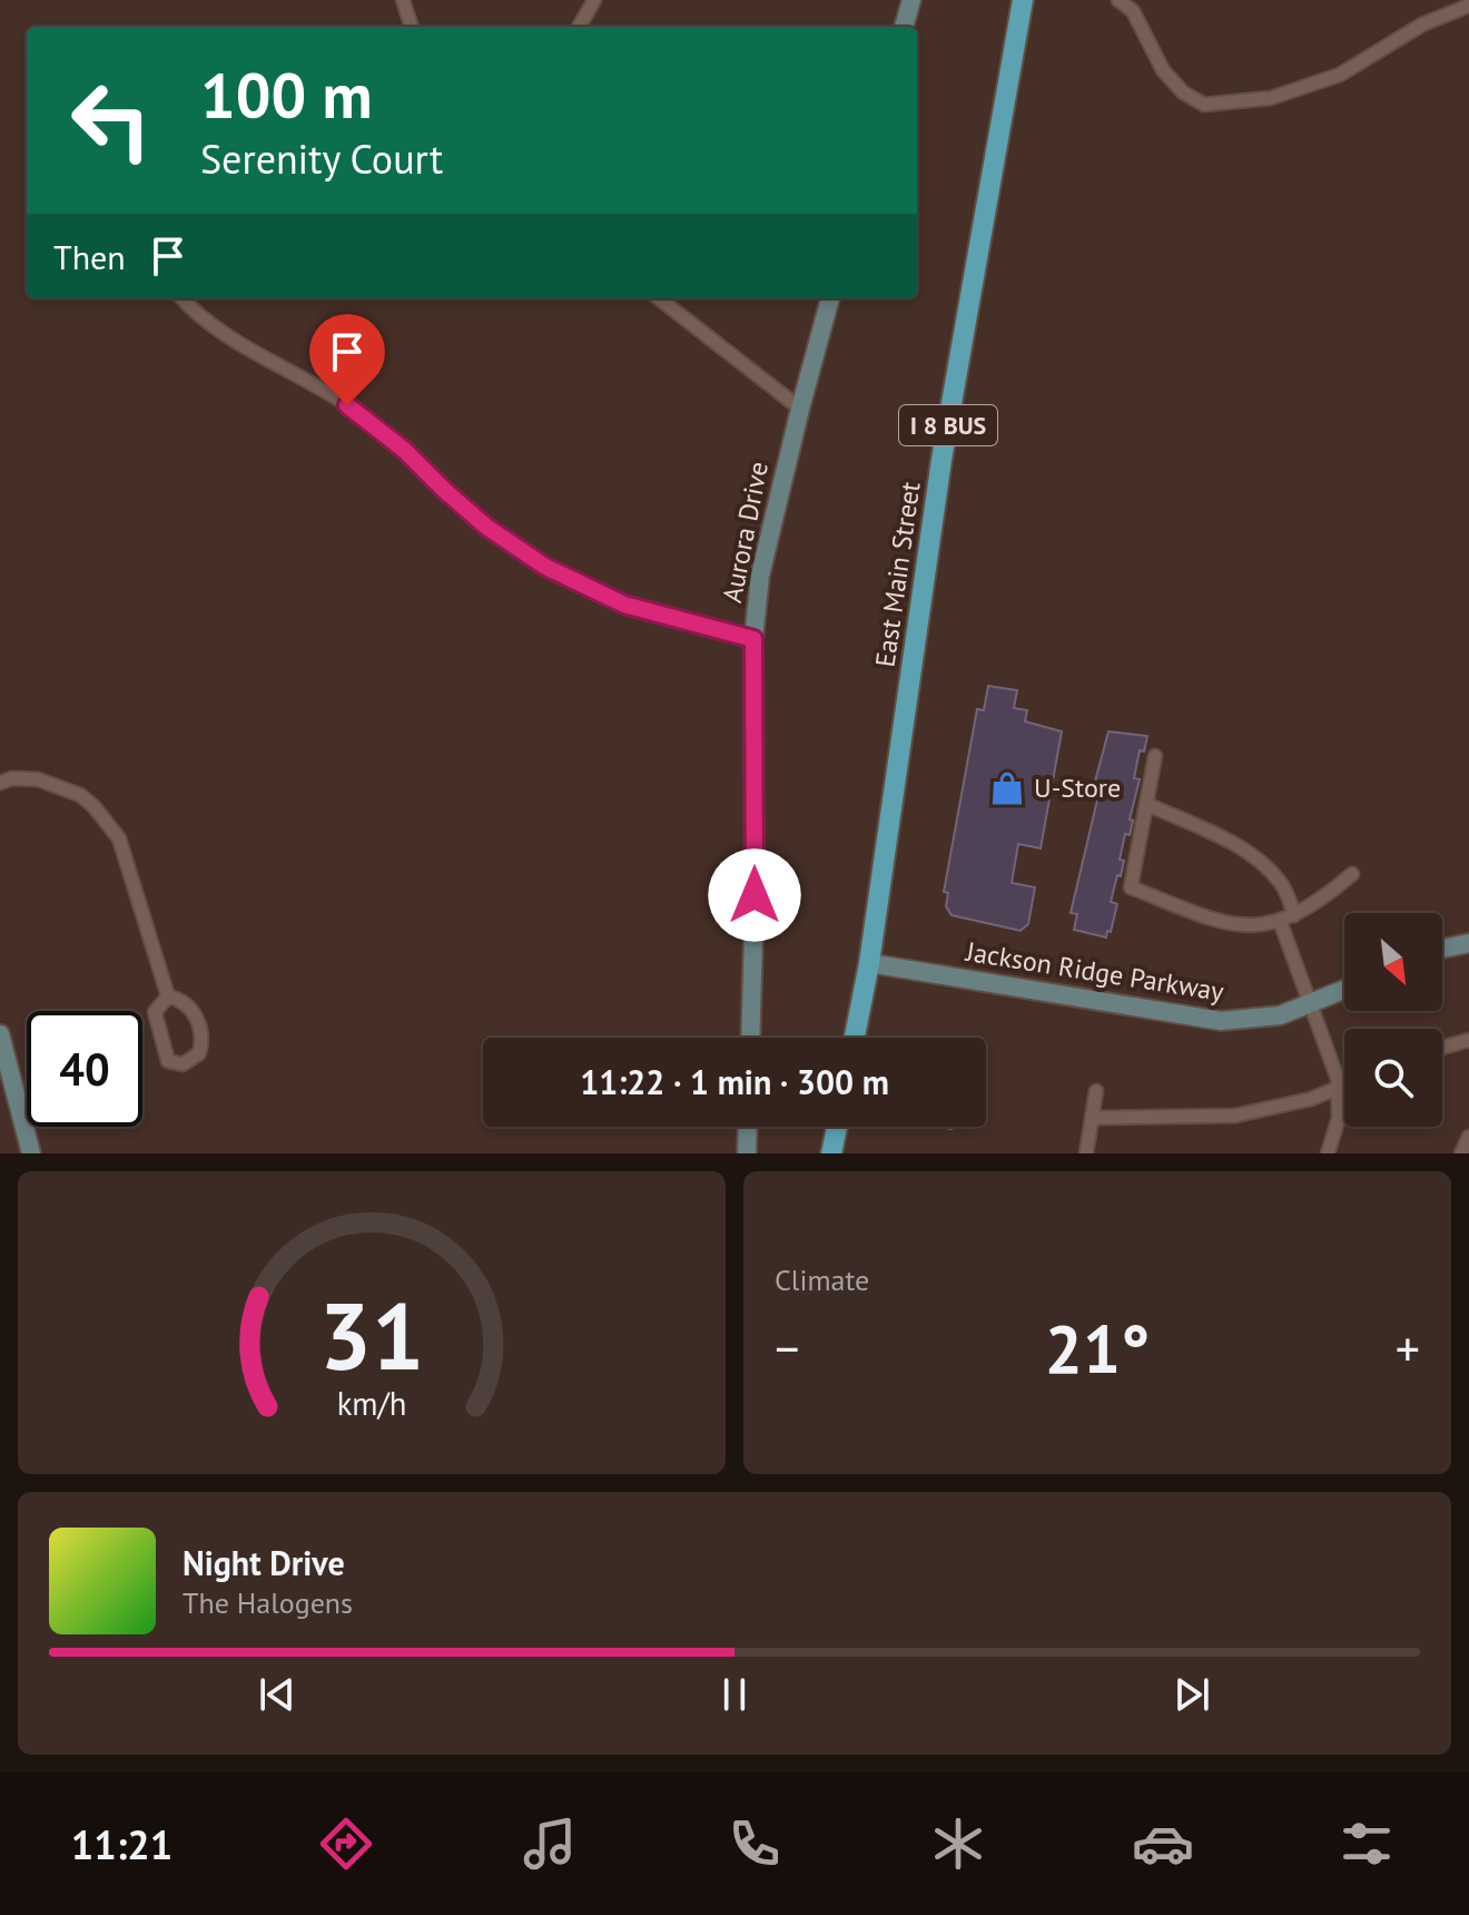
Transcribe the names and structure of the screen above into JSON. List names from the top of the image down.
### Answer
{
  "streets": {
    "main road": ["I 8 BUS", "East Main Street"],
    "street": ["Aurora Drive", "Jackson Ridge Parkway"]
  },
  "crossings": [
    ["East Main Street", "Jackson Ridge Parkway"]
  ],
  "places": {
    "shop": ["U-Store"]
  },
  "north": "bottom right",
  "page": {
    "turn": ["100 m", "Serenity Court"],
    "then": "Then",
    "limit": "40",
    "trip": "11:22 · 1 min · 300 m",
    "tile": "Climate",
    "heat": ["−", "21°", "+"],
    "song": ["Night Drive", "The Halogens"],
    "tabs": "11:21",
    "gauge": ["31", "km/h"]
  }
}
